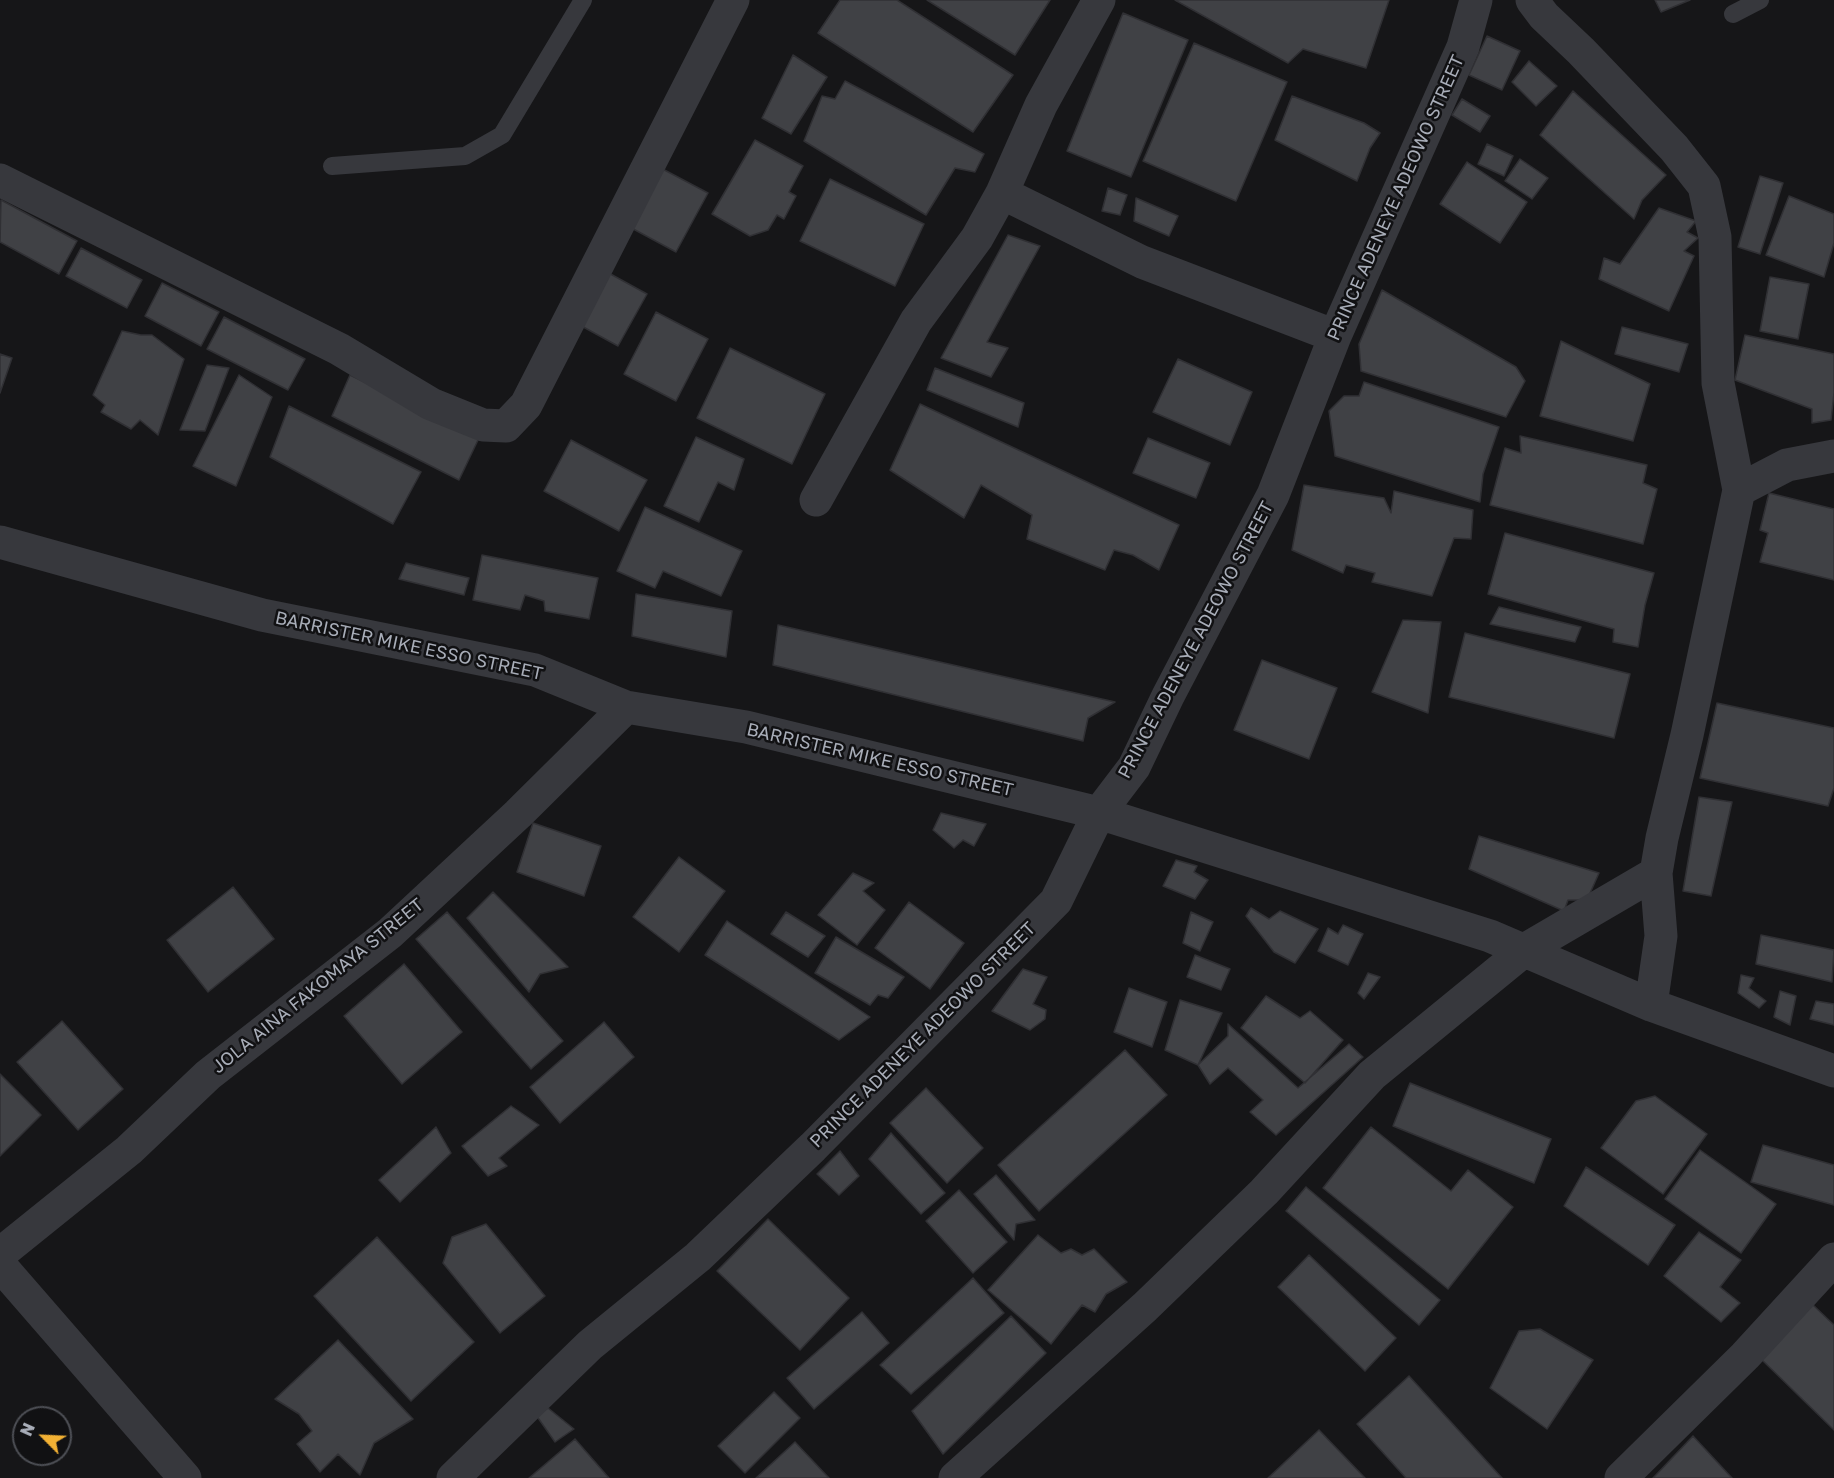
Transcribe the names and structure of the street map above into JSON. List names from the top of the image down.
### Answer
{
  "streets": {
    "street": ["PRINCE ADENEYE ADEOWO STREET", "BARRISTER MIKE ESSO STREET", "JOLA AINA FAKOMAYA STREET"]
  },
  "crossings": [
    ["PRINCE ADENEYE ADEOWO STREET", "BARRISTER MIKE ESSO STREET"],
    ["BARRISTER MIKE ESSO STREET", "JOLA AINA FAKOMAYA STREET"]
  ],
  "north": "top left"
}
